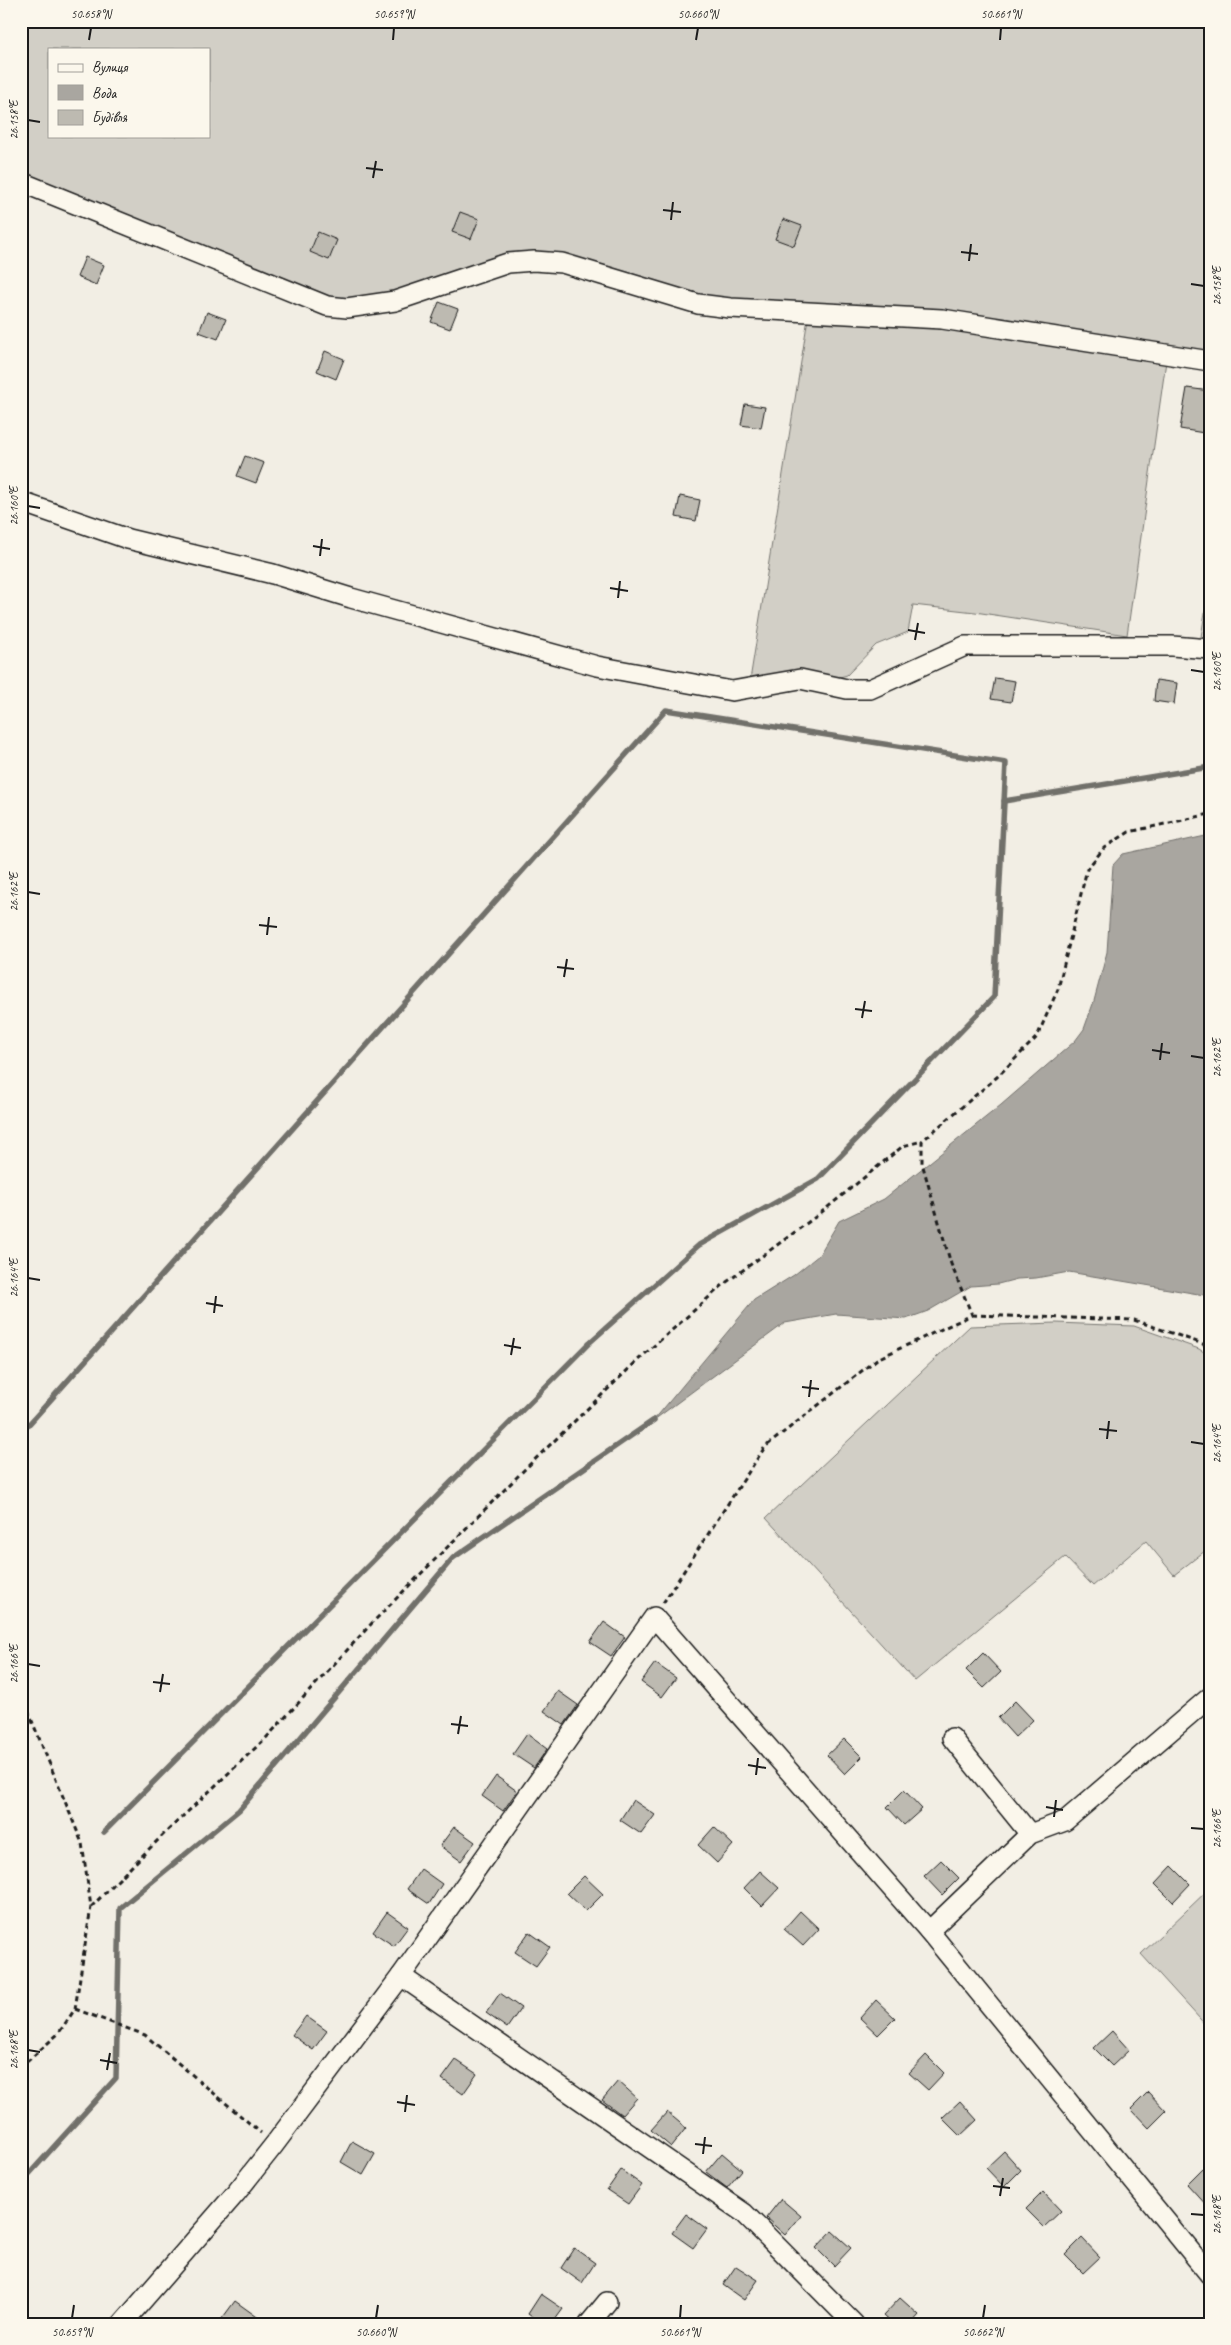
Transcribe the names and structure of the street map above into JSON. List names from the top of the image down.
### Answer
{
  "legend": ["Вулиця", "Вода", "Будівля"],
  "coordinates": [
    "50.658°N",
    "50.659°N",
    "50.660°N",
    "50.661°N",
    "26.158°E",
    "26.160°E",
    "26.162°E",
    "26.164°E",
    "26.166°E",
    "26.168°E",
    "50.662°N"
  ]
}
